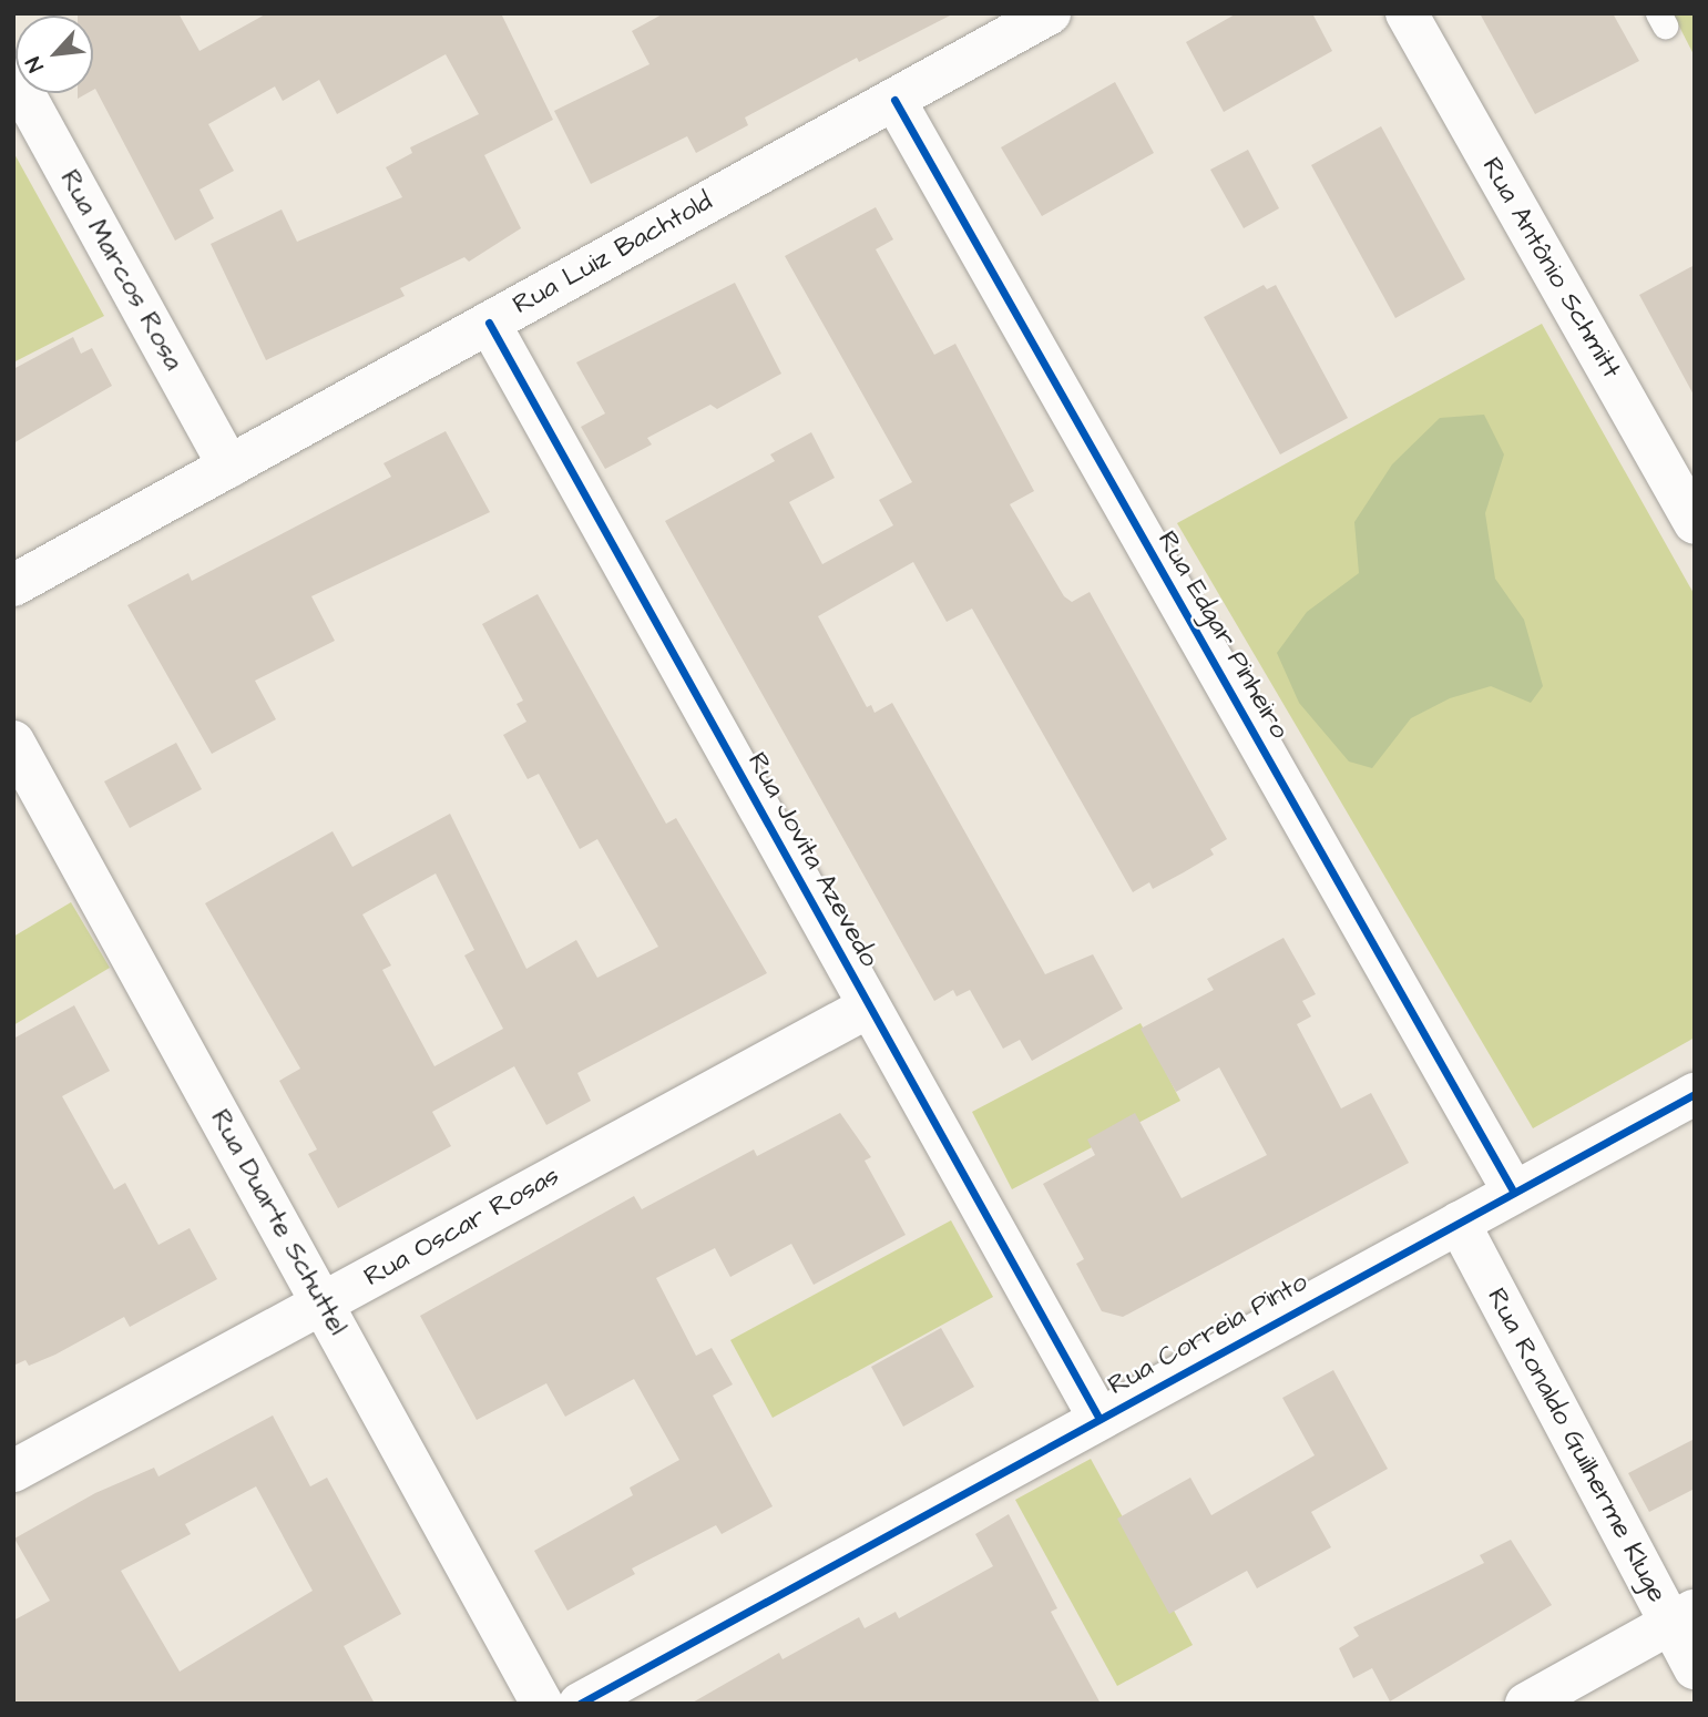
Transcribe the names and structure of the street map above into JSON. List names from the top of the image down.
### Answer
{
  "streets": {
    "street": [
      "Rua Luiz Bachtold",
      "Rua Antônio Schmitt",
      "Rua Marcos Rosa",
      "Rua Edgar Pinheiro",
      "Rua Jovita Azevedo",
      "Rua Duarte Schuttel",
      "Rua Oscar Rosas",
      "Rua Correia Pinto",
      "Rua Ronaldo Guilherme Kluge"
    ]
  },
  "crossings": [
    ["Rua Luiz Bachtold", "Rua Marcos Rosa"],
    ["Rua Luiz Bachtold", "Rua Edgar Pinheiro"],
    ["Rua Luiz Bachtold", "Rua Jovita Azevedo"],
    ["Rua Edgar Pinheiro", "Rua Correia Pinto"],
    ["Rua Jovita Azevedo", "Rua Oscar Rosas"],
    ["Rua Jovita Azevedo", "Rua Correia Pinto"],
    ["Rua Duarte Schuttel", "Rua Oscar Rosas"],
    ["Rua Correia Pinto", "Rua Ronaldo Guilherme Kluge"]
  ],
  "north": "bottom left"
}
